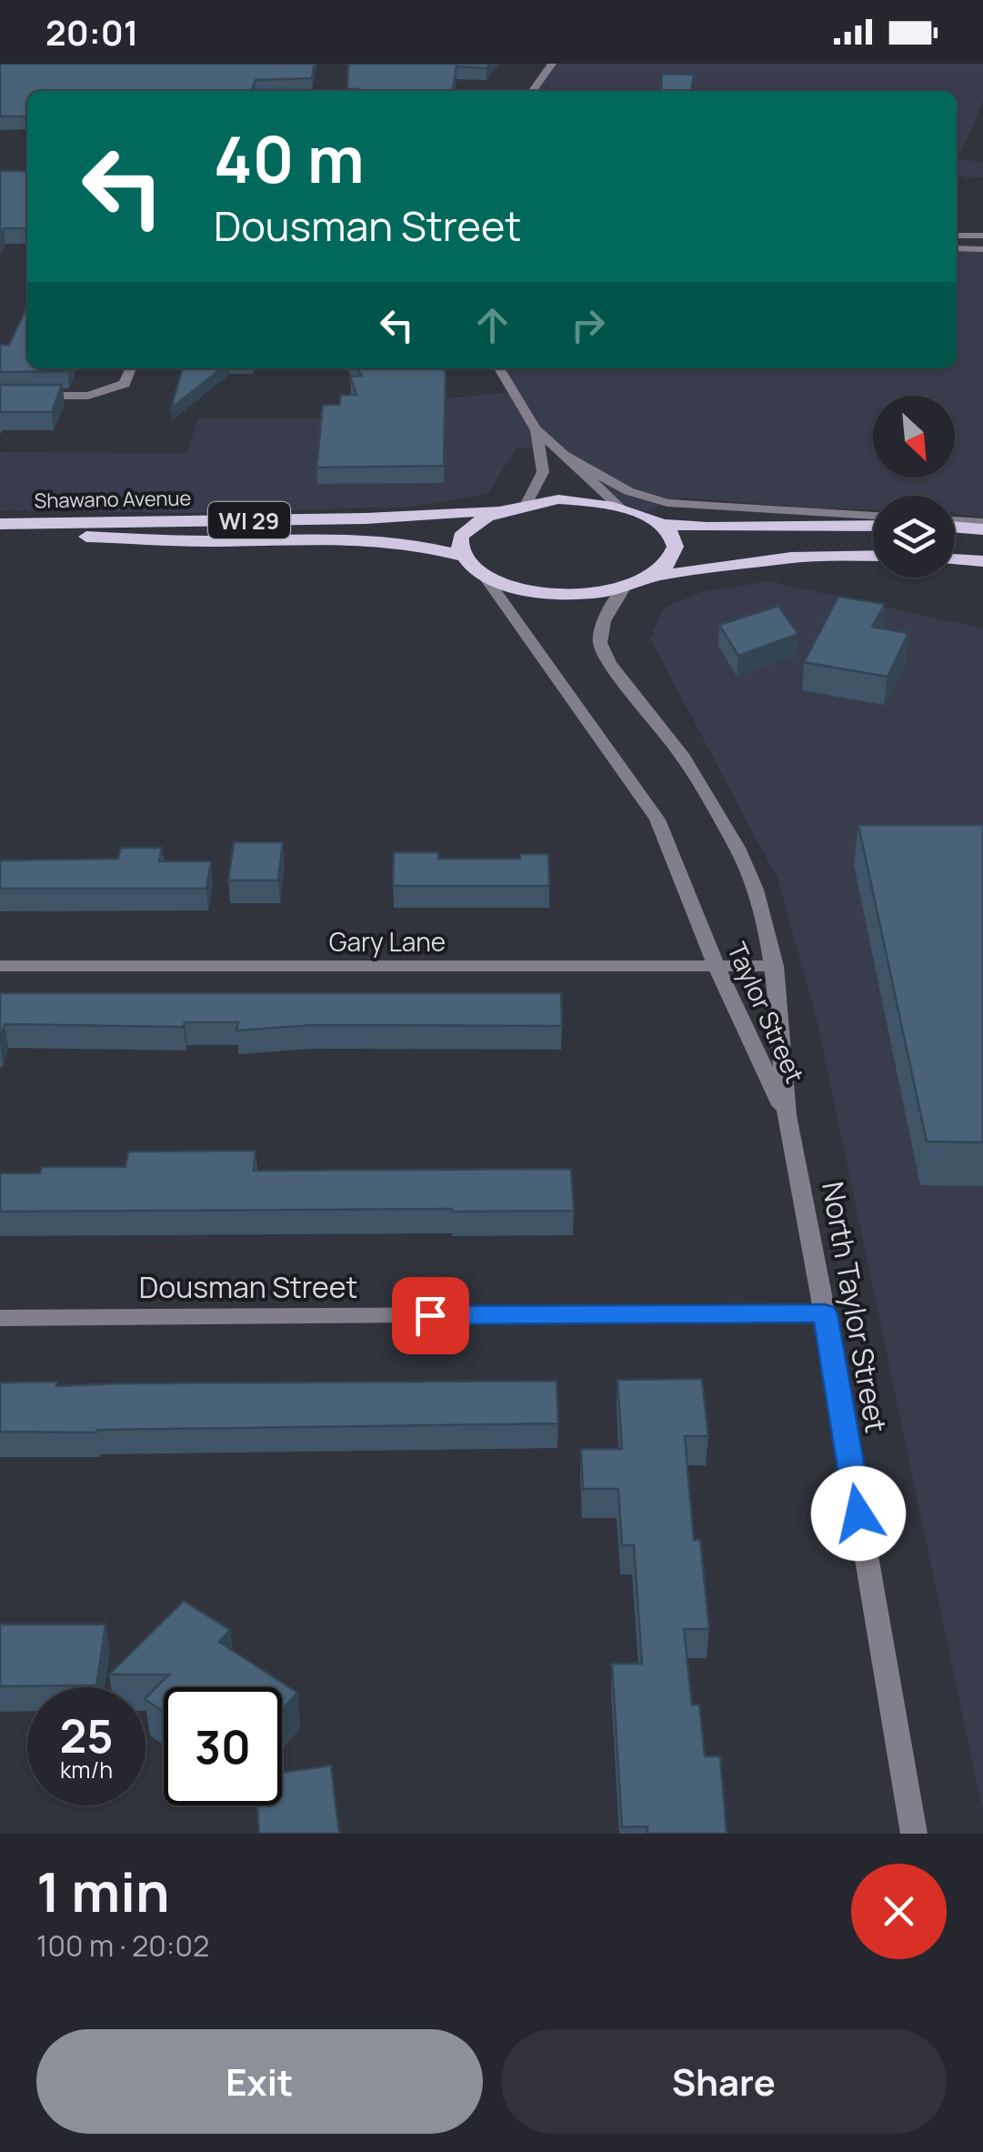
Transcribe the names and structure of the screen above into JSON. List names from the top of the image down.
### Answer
{
  "streets": {
    "main road": ["Shawano Avenue", "WI 29"],
    "street": [
      "Gary Lane",
      "Taylor Street",
      "Dousman Street",
      "North Taylor Street"
    ]
  },
  "crossings": [
    ["Shawano Avenue", "WI 29"],
    ["Gary Lane", "Taylor Street"],
    ["Taylor Street", "North Taylor Street"],
    ["Dousman Street", "North Taylor Street"]
  ],
  "north": "bottom right",
  "page": {
    "status": "20:01",
    "turn": ["40 m", "Dousman Street"],
    "speed": "25 km/h",
    "limit": "30",
    "heading": ["1 min", "100 m · 20:02"],
    "buttons": ["Exit", "Share"]
  }
}
